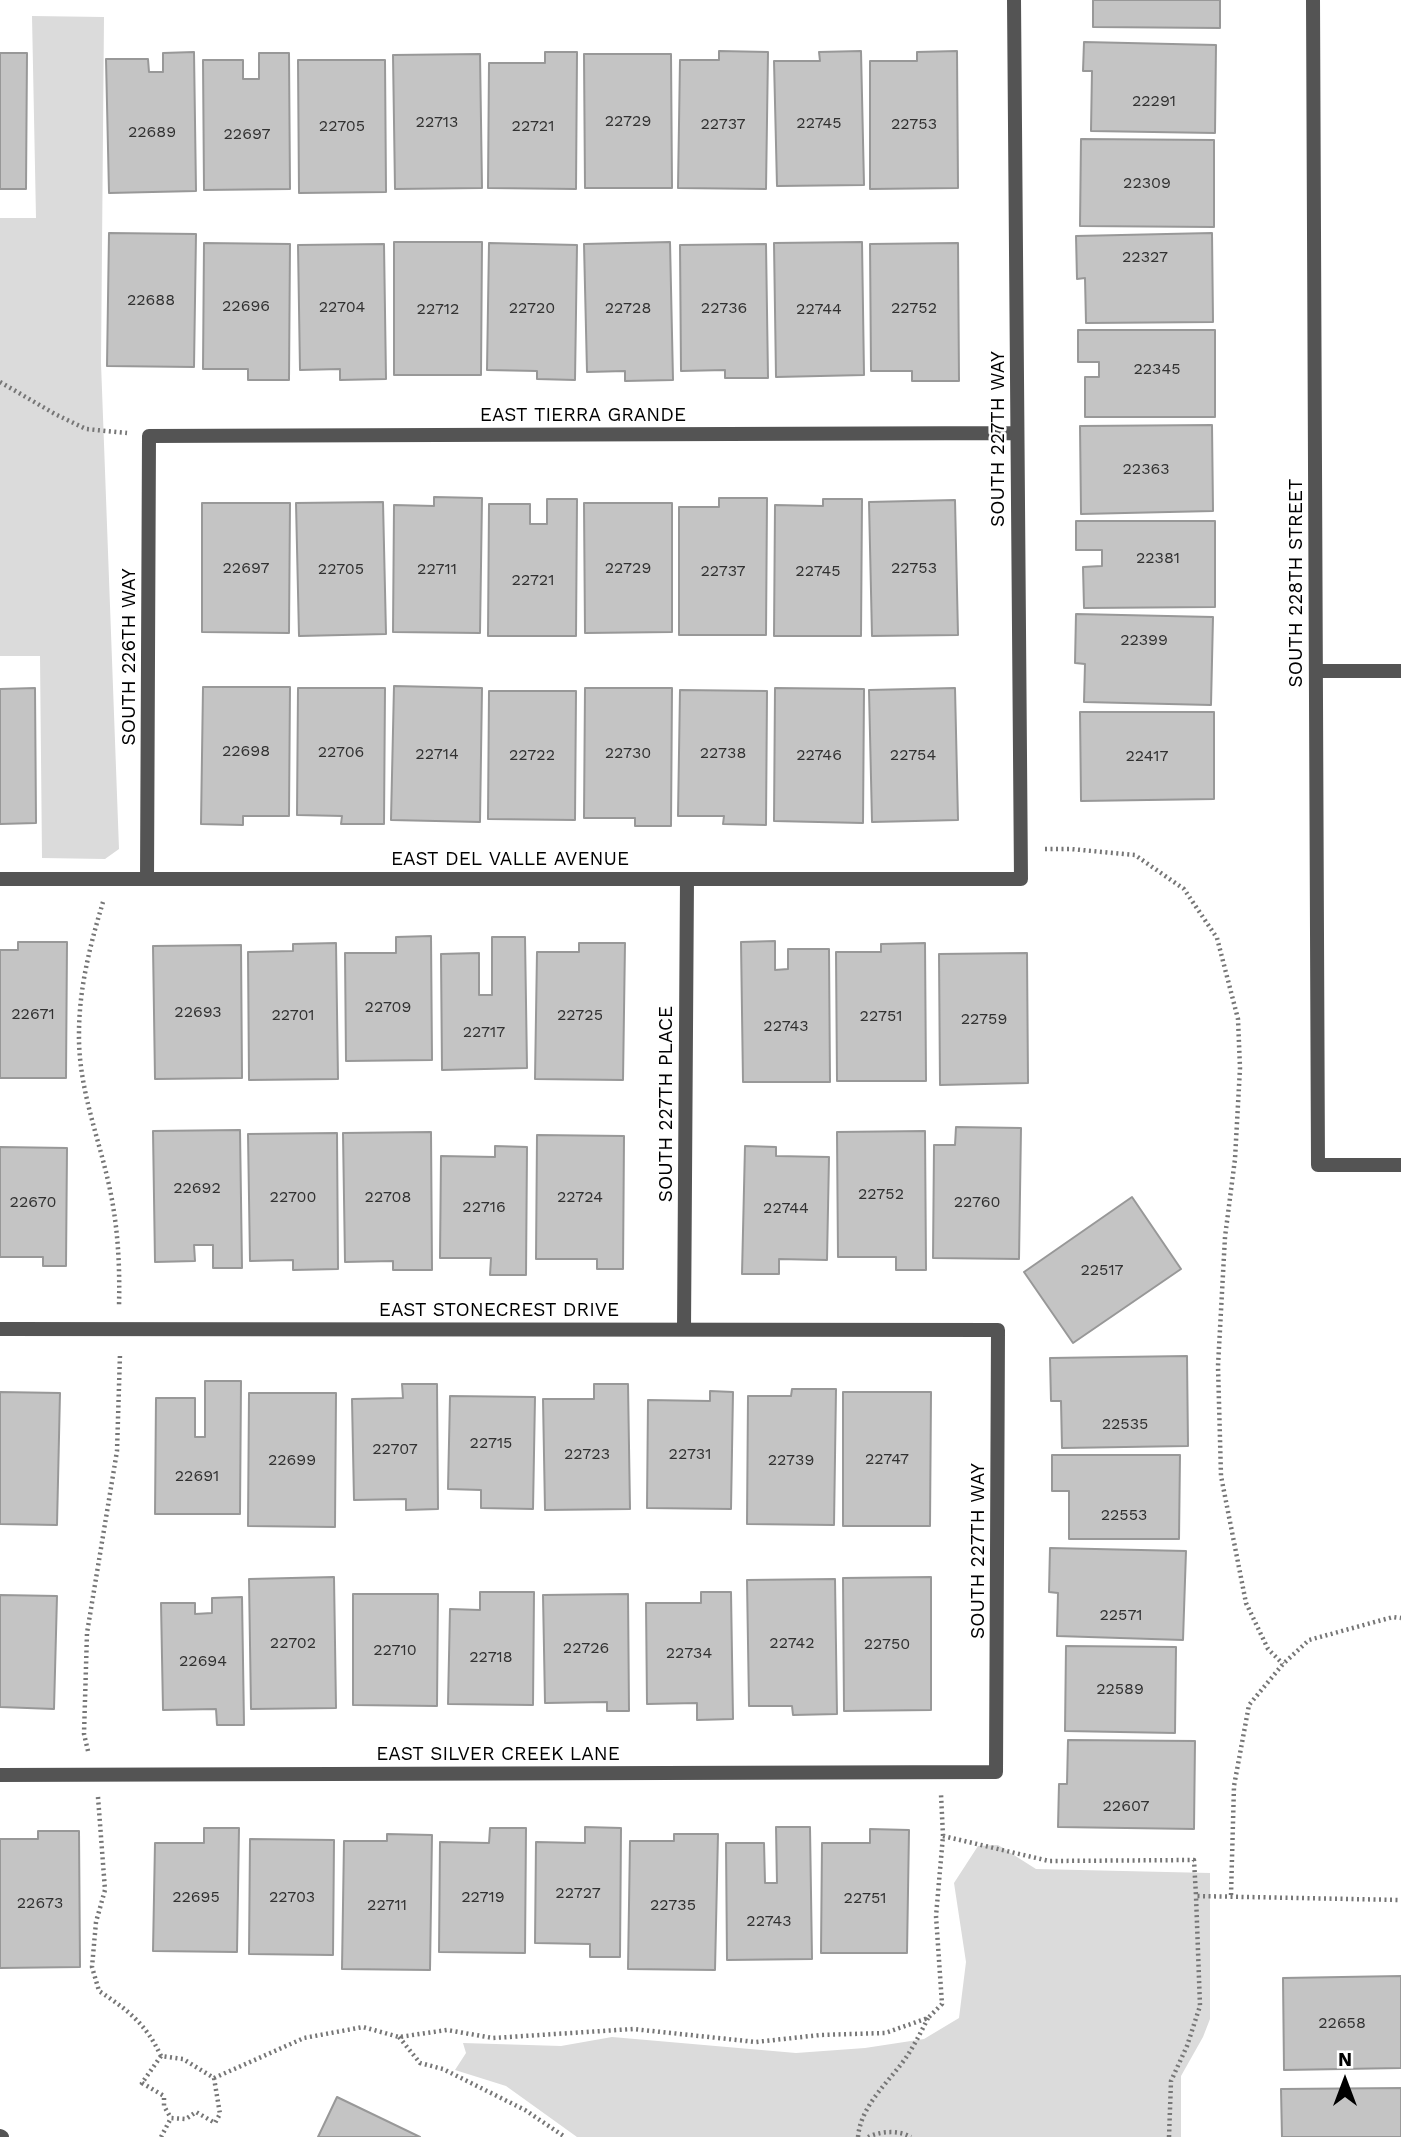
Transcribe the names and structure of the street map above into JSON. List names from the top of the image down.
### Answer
{
  "streets": {
    "street": [
      "EAST TIERRA GRANDE",
      "SOUTH 227TH WAY",
      "SOUTH 228TH STREET",
      "SOUTH 226TH WAY",
      "EAST DEL VALLE AVENUE",
      "SOUTH 227TH PLACE",
      "EAST STONECREST DRIVE",
      "EAST SILVER CREEK LANE"
    ]
  },
  "crossings": [
    ["EAST TIERRA GRANDE", "SOUTH 227TH WAY"],
    ["EAST TIERRA GRANDE", "SOUTH 226TH WAY"],
    ["SOUTH 227TH WAY", "EAST DEL VALLE AVENUE"],
    ["SOUTH 227TH WAY", "EAST STONECREST DRIVE"],
    ["SOUTH 227TH WAY", "EAST SILVER CREEK LANE"],
    ["SOUTH 226TH WAY", "EAST DEL VALLE AVENUE"],
    ["EAST DEL VALLE AVENUE", "SOUTH 227TH PLACE"],
    ["SOUTH 227TH PLACE", "EAST STONECREST DRIVE"]
  ],
  "house_numbers": [
    "22291",
    "22729",
    "22713",
    "22745",
    "22737",
    "22753",
    "22705",
    "22721",
    "22689",
    "22697",
    "22309",
    "22327",
    "22688",
    "22696",
    "22704",
    "22720",
    "22728",
    "22736",
    "22752",
    "22712",
    "22744",
    "22345",
    "22363",
    "22381",
    "22697",
    "22729",
    "22753",
    "22705",
    "22711",
    "22737",
    "22745",
    "22721",
    "22399",
    "22698",
    "22706",
    "22730",
    "22738",
    "22714",
    "22722",
    "22746",
    "22754",
    "22417",
    "22709",
    "22693",
    "22671",
    "22701",
    "22725",
    "22751",
    "22759",
    "22743",
    "22717",
    "22692",
    "22752",
    "22700",
    "22708",
    "22724",
    "22670",
    "22760",
    "22716",
    "22744",
    "22517",
    "22535",
    "22715",
    "22707",
    "22723",
    "22731",
    "22747",
    "22699",
    "22739",
    "22691",
    "22553",
    "22571",
    "22702",
    "22742",
    "22750",
    "22726",
    "22710",
    "22734",
    "22718",
    "22694",
    "22589",
    "22607",
    "22727",
    "22695",
    "22703",
    "22719",
    "22751",
    "22673",
    "22711",
    "22735",
    "22743",
    "22658"
  ],
  "north": "top"
}
